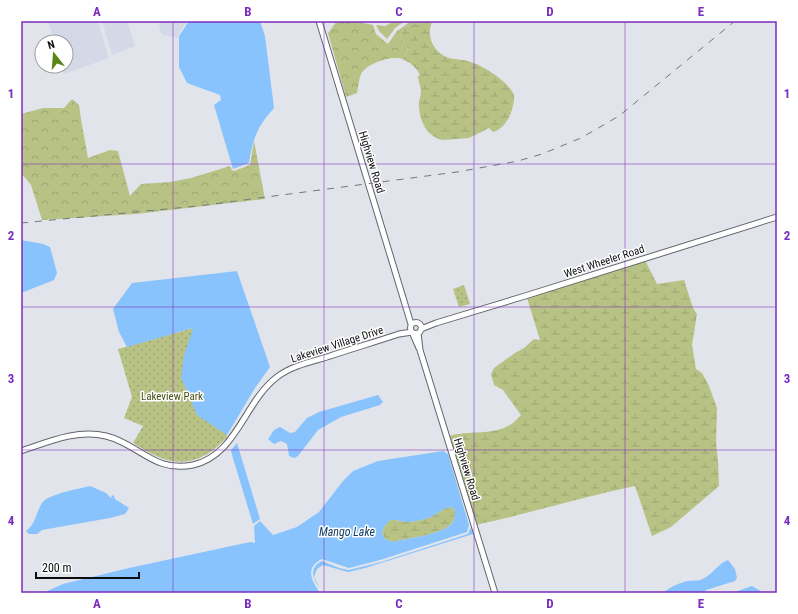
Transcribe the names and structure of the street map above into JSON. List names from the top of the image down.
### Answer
{
  "streets": {
    "street": ["Highview Road", "West Wheeler Road", "Lakeview Village Drive"]
  },
  "crossings": [
    ["Highview Road", "West Wheeler Road"],
    ["Highview Road", "Lakeview Village Drive"],
    ["West Wheeler Road", "Lakeview Village Drive"]
  ],
  "water": ["Mango Lake"],
  "parks": ["Lakeview Park"],
  "scale_bar": "200 m",
  "north": "top",
  "grid": {
    "columns": [
      "A",
      "B",
      "C",
      "D",
      "E"
    ],
    "rows": [
      "1",
      "2",
      "3",
      "4"
    ]
  }
}
